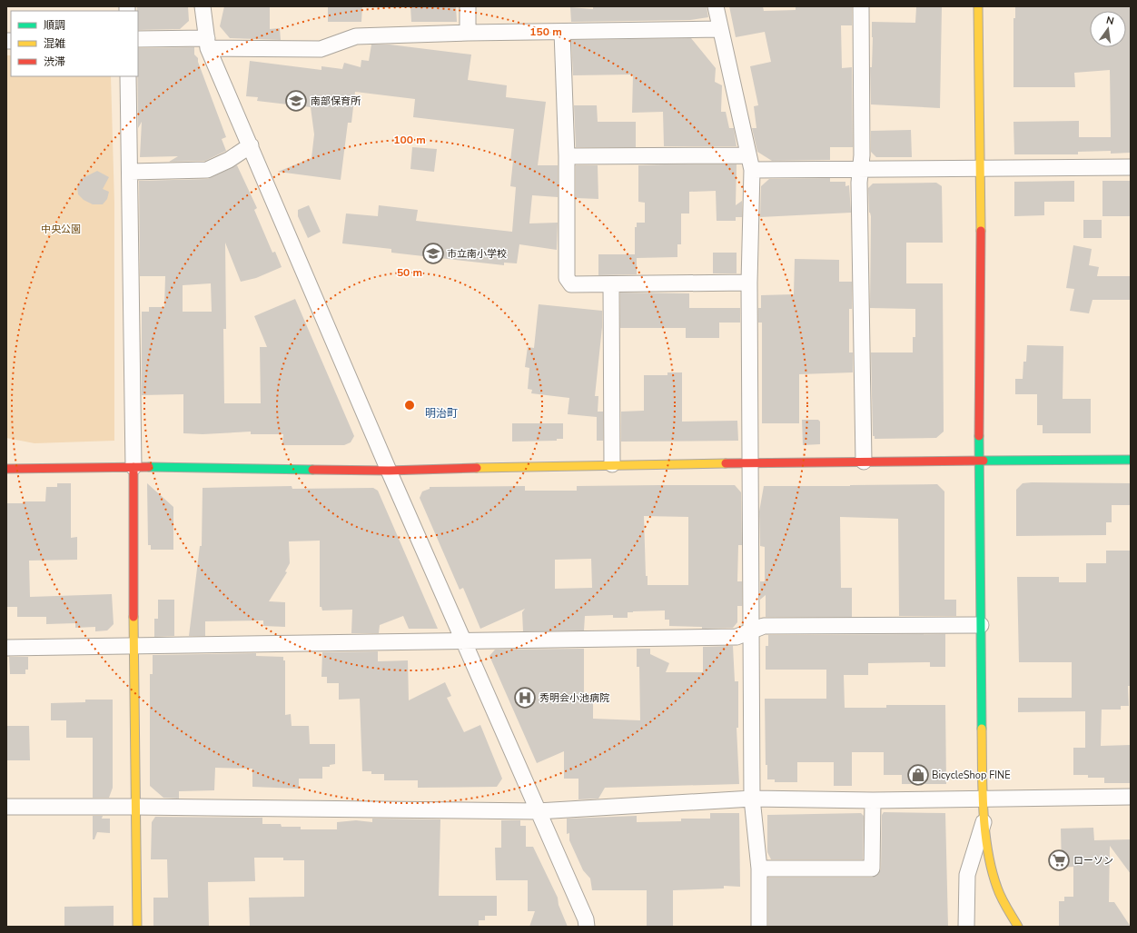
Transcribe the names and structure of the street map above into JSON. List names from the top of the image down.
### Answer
{
  "districts": ["明治町"],
  "parks": ["中央公園"],
  "places": {
    "school or university": ["南部保育所", "市立南小学校"],
    "hospital": ["秀明会小池病院"],
    "shop": ["BicycleShop FINE"],
    "supermarket": ["ローソン"]
  },
  "legend": ["順調", "混雑", "渋滞"],
  "north": "top",
  "rings": ["150 m", "100 m", "50 m"]
}
